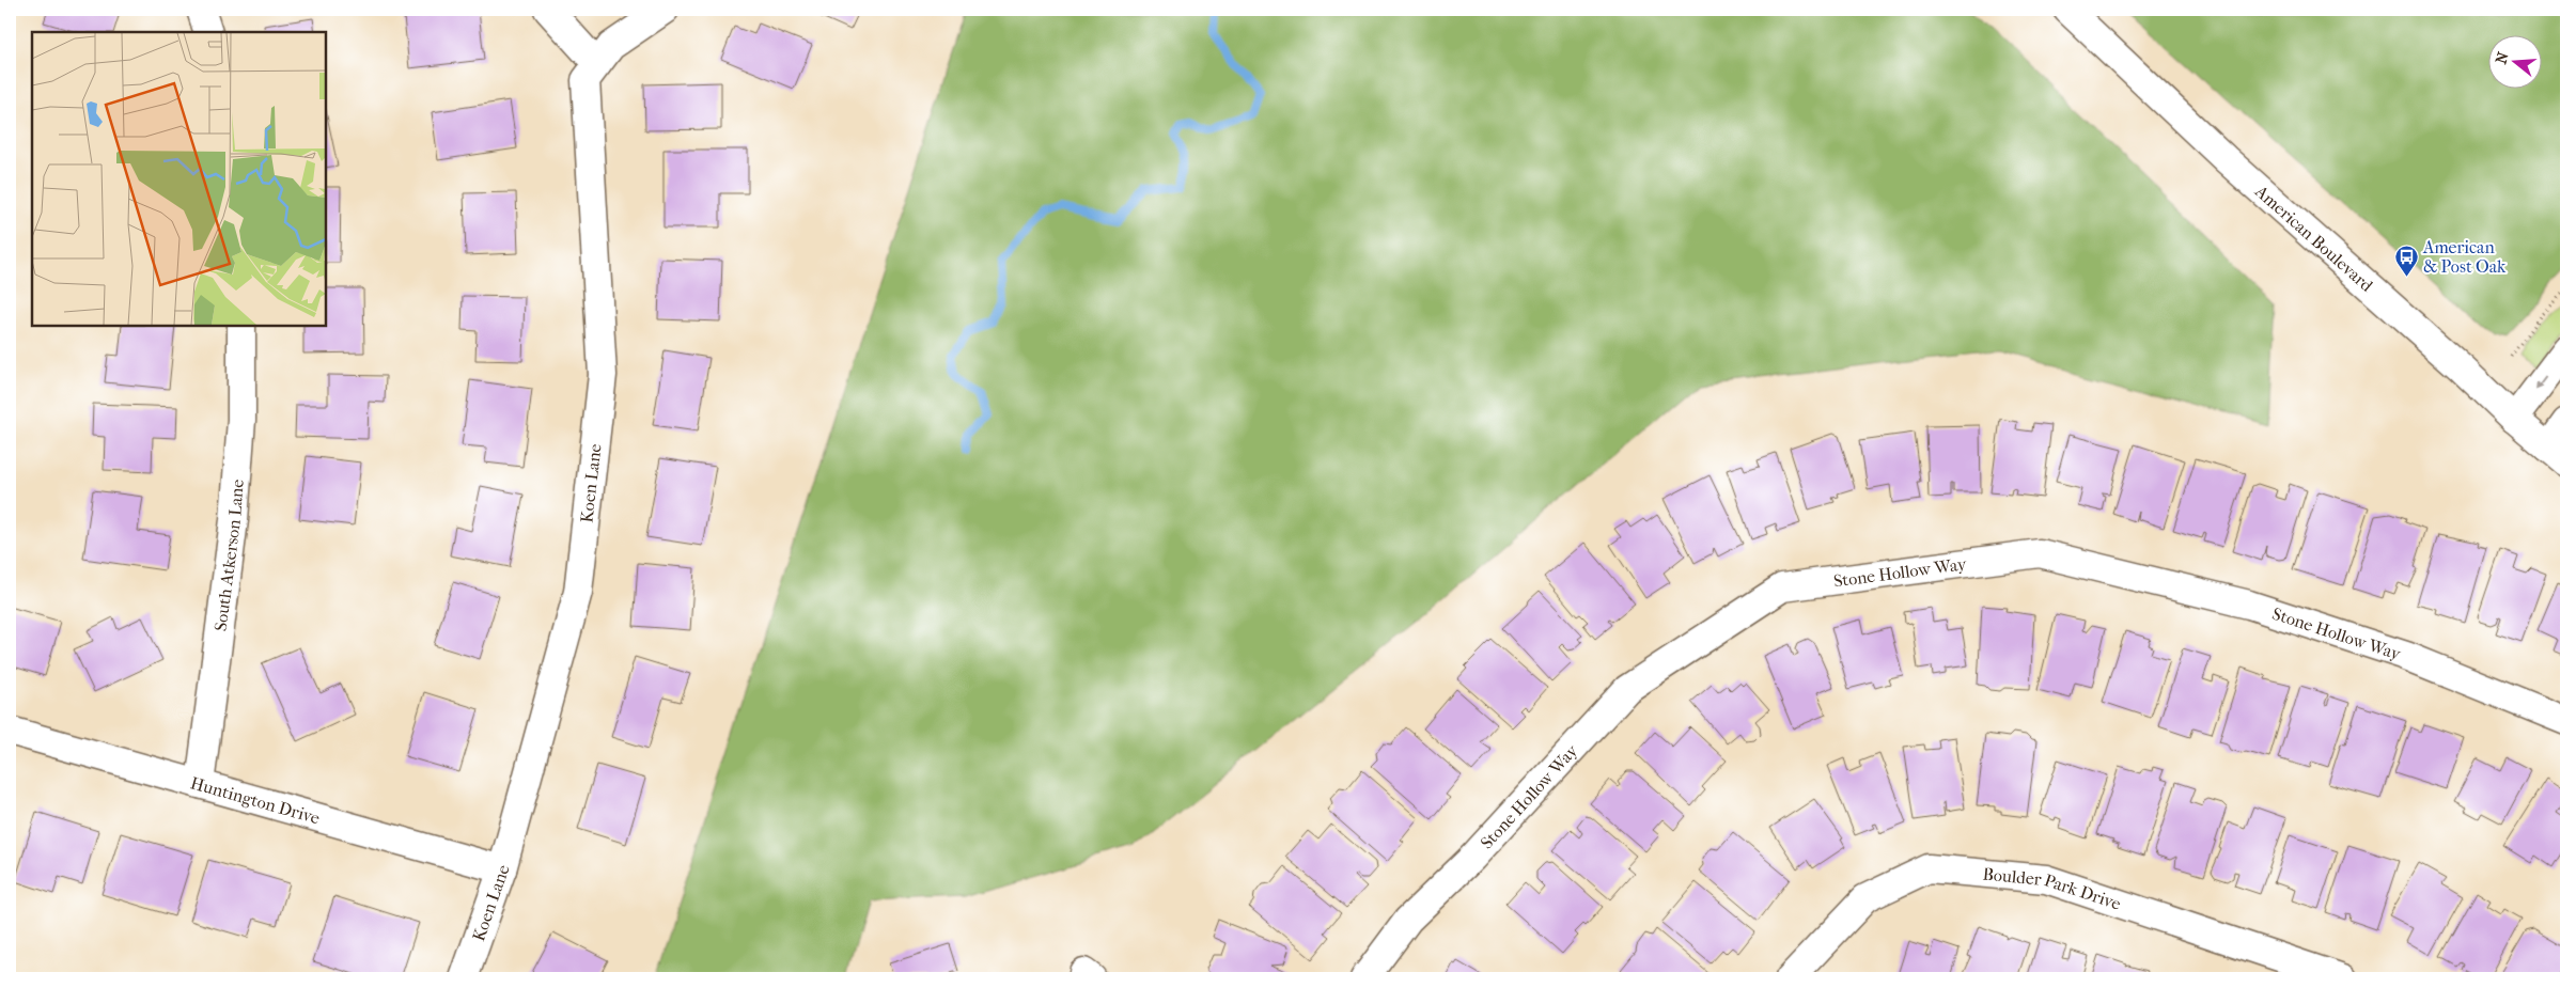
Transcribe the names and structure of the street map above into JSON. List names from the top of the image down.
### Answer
{
  "streets": {
    "street": [
      "American Boulevard",
      "Koen Lane",
      "South Atkerson Lane",
      "Stone Hollow Way",
      "Huntington Drive",
      "Boulder Park Drive"
    ]
  },
  "crossings": [
    ["Koen Lane", "Huntington Drive"],
    ["South Atkerson Lane", "Huntington Drive"]
  ],
  "places": {
    "bus stop": ["American & Post Oak"]
  },
  "north": "left"
}
